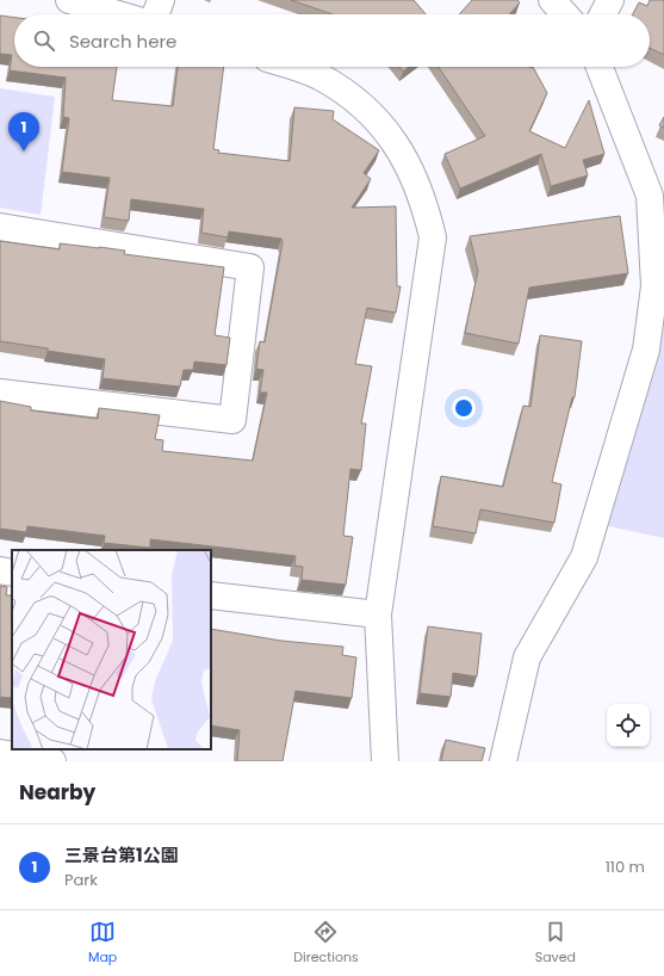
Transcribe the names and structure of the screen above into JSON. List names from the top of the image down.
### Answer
{
  "page": {
    "search": "Search here",
    "pins": "1",
    "heading": "Nearby",
    "list": [
      {
        "mark": "1",
        "name": "三景台第1公園",
        "note": "Park",
        "value": "110 m"
      }
    ],
    "nav": ["Map", "Directions", "Saved"]
  }
}
